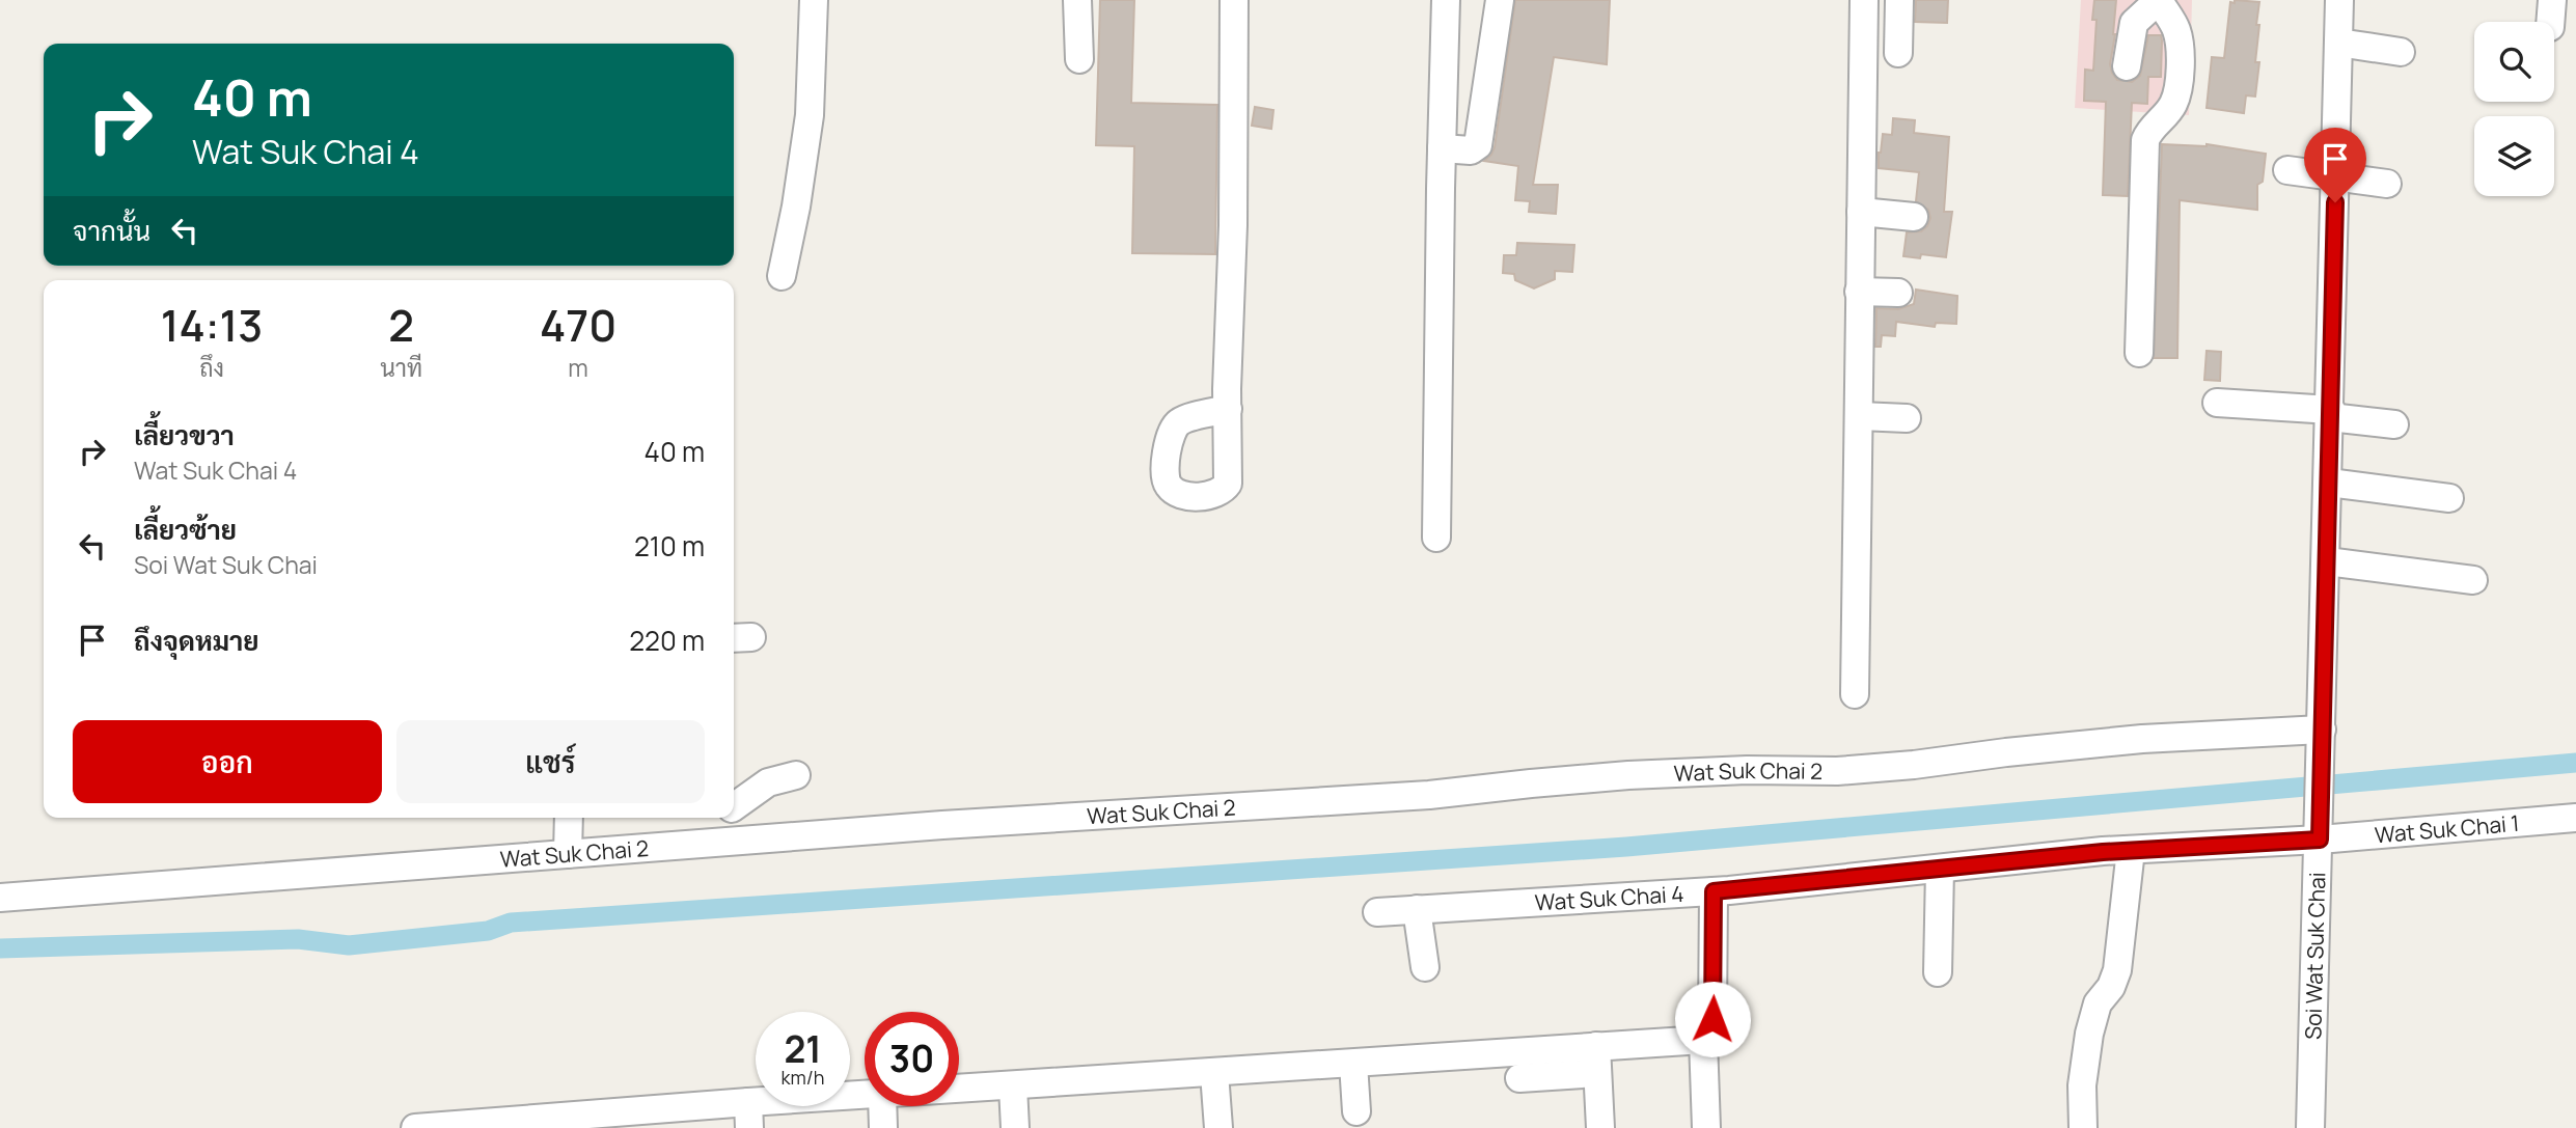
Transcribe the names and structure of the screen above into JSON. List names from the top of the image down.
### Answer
{
  "streets": {
    "street": [
      "Wat Suk Chai 2",
      "Wat Suk Chai 1",
      "Wat Suk Chai 4",
      "Soi Wat Suk Chai"
    ]
  },
  "crossings": [
    ["Wat Suk Chai 2", "Soi Wat Suk Chai"],
    ["Wat Suk Chai 1", "Wat Suk Chai 4"],
    ["Wat Suk Chai 1", "Soi Wat Suk Chai"],
    ["Wat Suk Chai 4", "Soi Wat Suk Chai"]
  ],
  "page": {
    "turn": ["40 m", "Wat Suk Chai 4"],
    "then": "จากนั้น",
    "eta": [
      "14:13",
      "ถึง",
      "2",
      "นาที",
      "470",
      "m"
    ],
    "list": [
      {
        "name": "เลี้ยวขวา",
        "note": "Wat Suk Chai 4",
        "value": "40 m"
      },
      {
        "name": "เลี้ยวซ้าย",
        "note": "Soi Wat Suk Chai",
        "value": "210 m"
      },
      {
        "name": "ถึงจุดหมาย",
        "value": "220 m"
      }
    ],
    "buttons": ["ออก", "แชร์"],
    "speed": "21 km/h",
    "limit": "30"
  }
}
